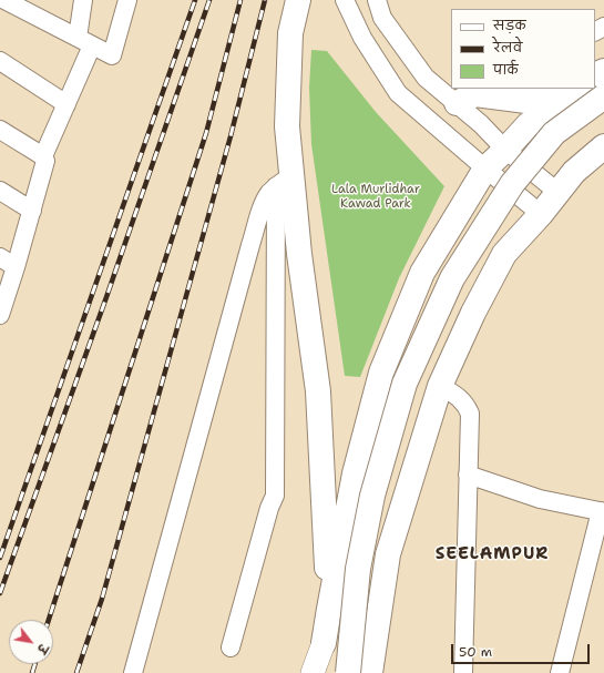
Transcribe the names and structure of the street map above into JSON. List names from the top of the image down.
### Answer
{
  "districts": ["SEELAMPUR"],
  "parks": ["Lala Murlidhar Kawad Park"],
  "legend": ["सड़क", "रेलवे", "पार्क"],
  "scale_bar": "50 m",
  "north": "bottom right"
}
